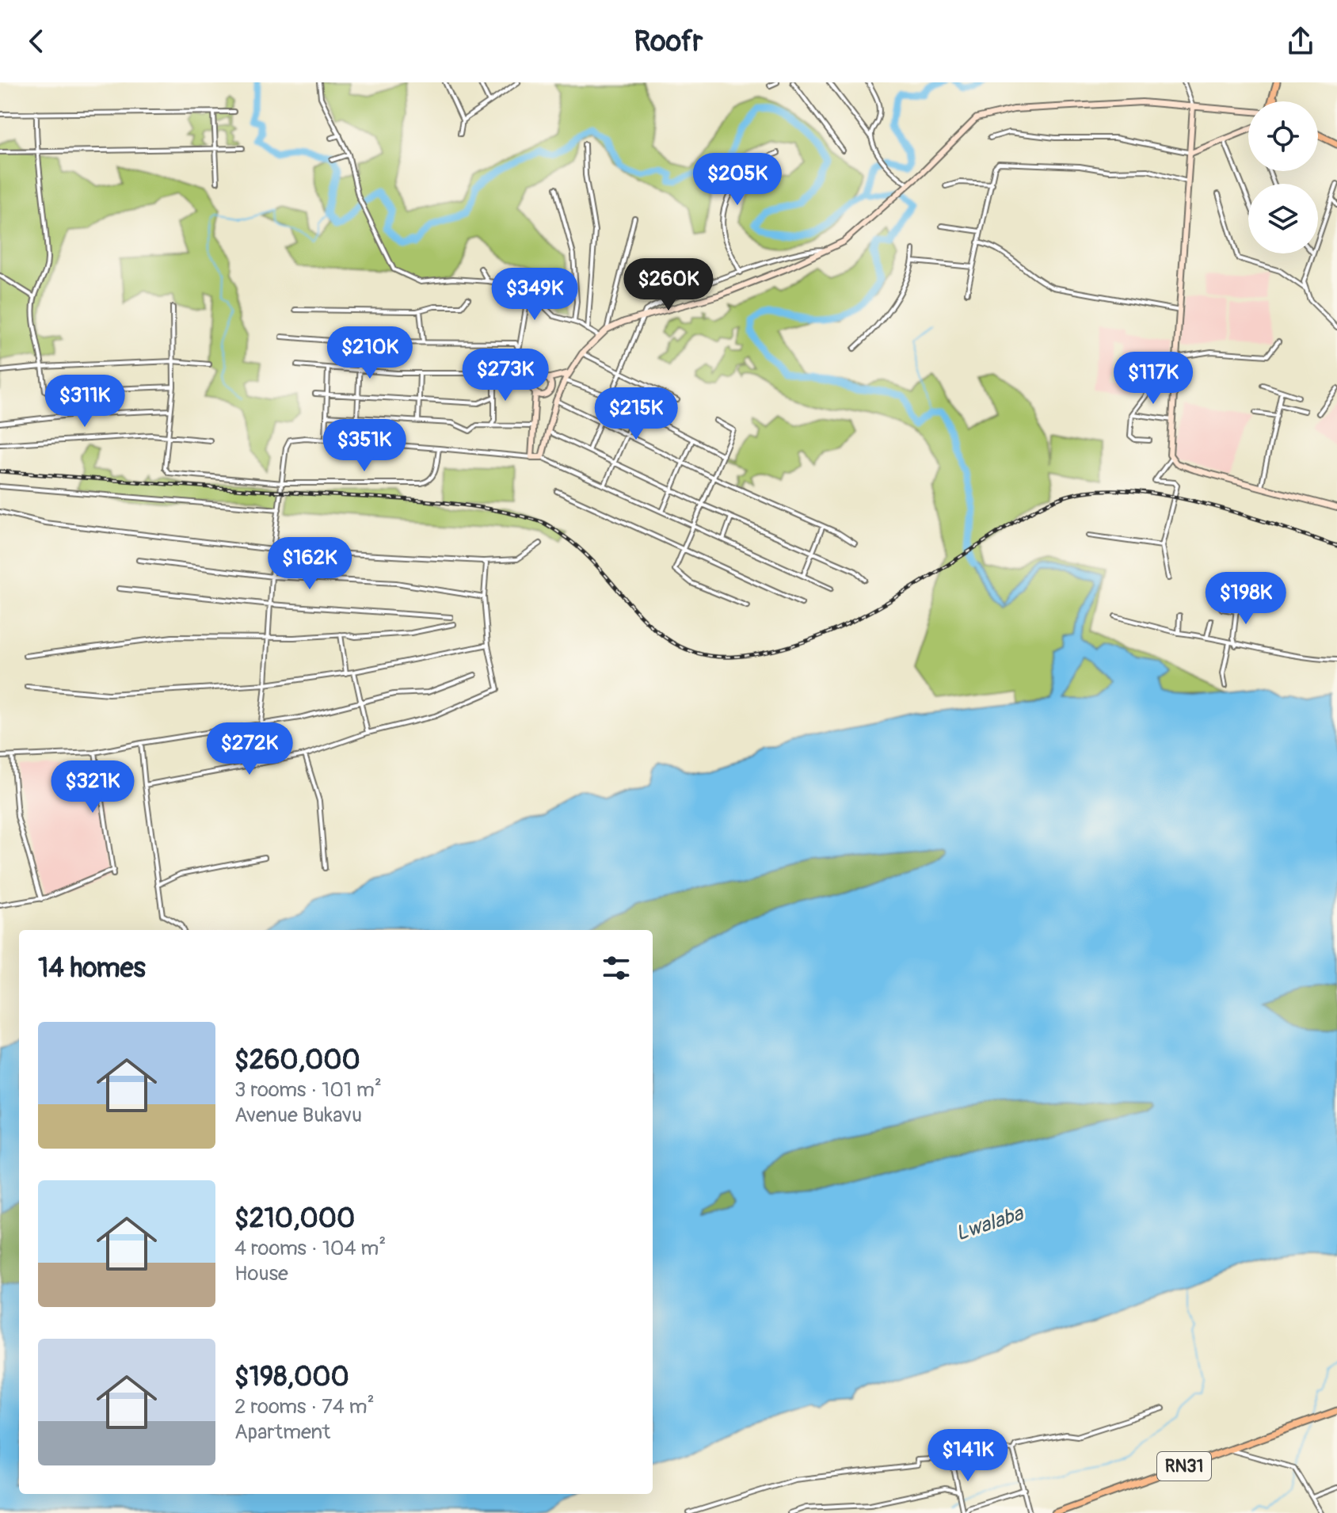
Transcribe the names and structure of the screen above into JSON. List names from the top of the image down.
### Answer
{
  "streets": {
    "main road": ["RN31"]
  },
  "water": ["Lwalaba"],
  "page": {
    "header": "Roofr",
    "price": [
      "$205K",
      "$260K",
      "$349K",
      "$210K",
      "$273K",
      "$117K",
      "$311K",
      "$215K",
      "$351K",
      "$162K",
      "$198K",
      "$272K",
      "$321K",
      "$141K"
    ],
    "heading": "14 homes",
    "list": [
      {
        "name": "$260,000",
        "note": "3 rooms · 101 m² · Avenue Bukavu"
      },
      {
        "name": "$210,000",
        "note": "4 rooms · 104 m² · House"
      },
      {
        "name": "$198,000",
        "note": "2 rooms · 74 m² · Apartment"
      }
    ]
  }
}
